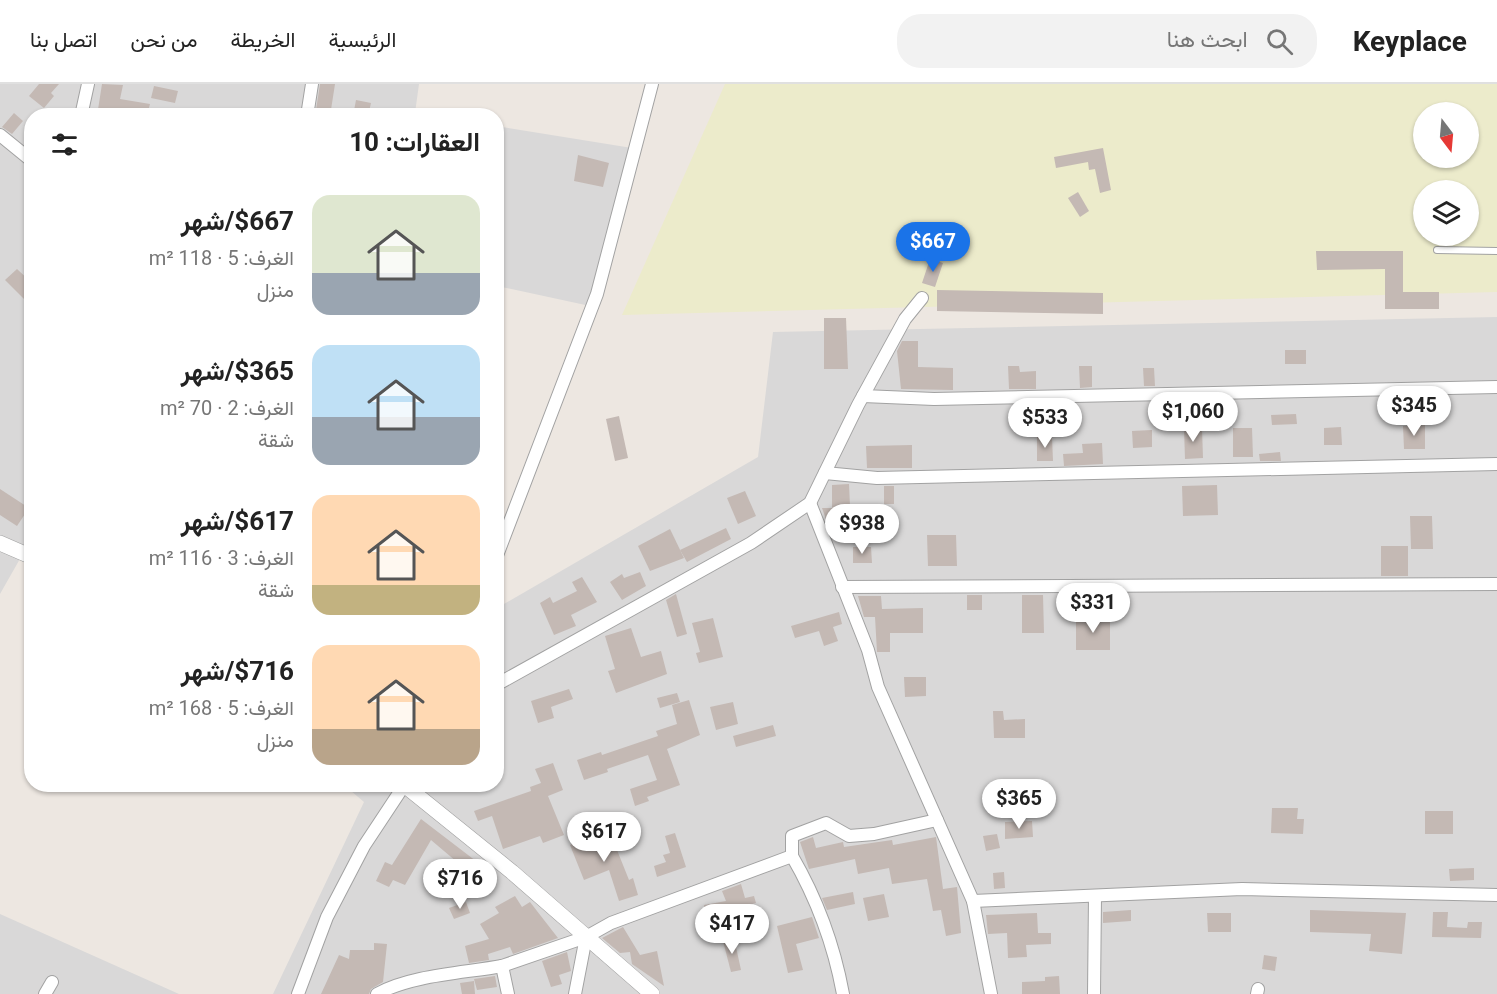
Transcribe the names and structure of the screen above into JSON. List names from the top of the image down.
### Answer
{
  "north": "bottom",
  "page": {
    "header": "Keyplace",
    "search": "ابحث هنا",
    "nav": [
      "الرئيسية",
      "الخريطة",
      "من نحن",
      "اتصل بنا"
    ],
    "heading": "العقارات: 10",
    "list": [
      {
        "name": "$667/شهر",
        "note": "الغرف: 5 · 118 m² · منزل"
      },
      {
        "name": "$365/شهر",
        "note": "الغرف: 2 · 70 m² · شقة"
      },
      {
        "name": "$617/شهر",
        "note": "الغرف: 3 · 116 m² · شقة"
      },
      {
        "name": "$716/شهر",
        "note": "الغرف: 5 · 168 m² · منزل"
      }
    ],
    "price": [
      "$667",
      "$345",
      "$1,060",
      "$533",
      "$938",
      "$331",
      "$365",
      "$617",
      "$716",
      "$417"
    ]
  }
}
